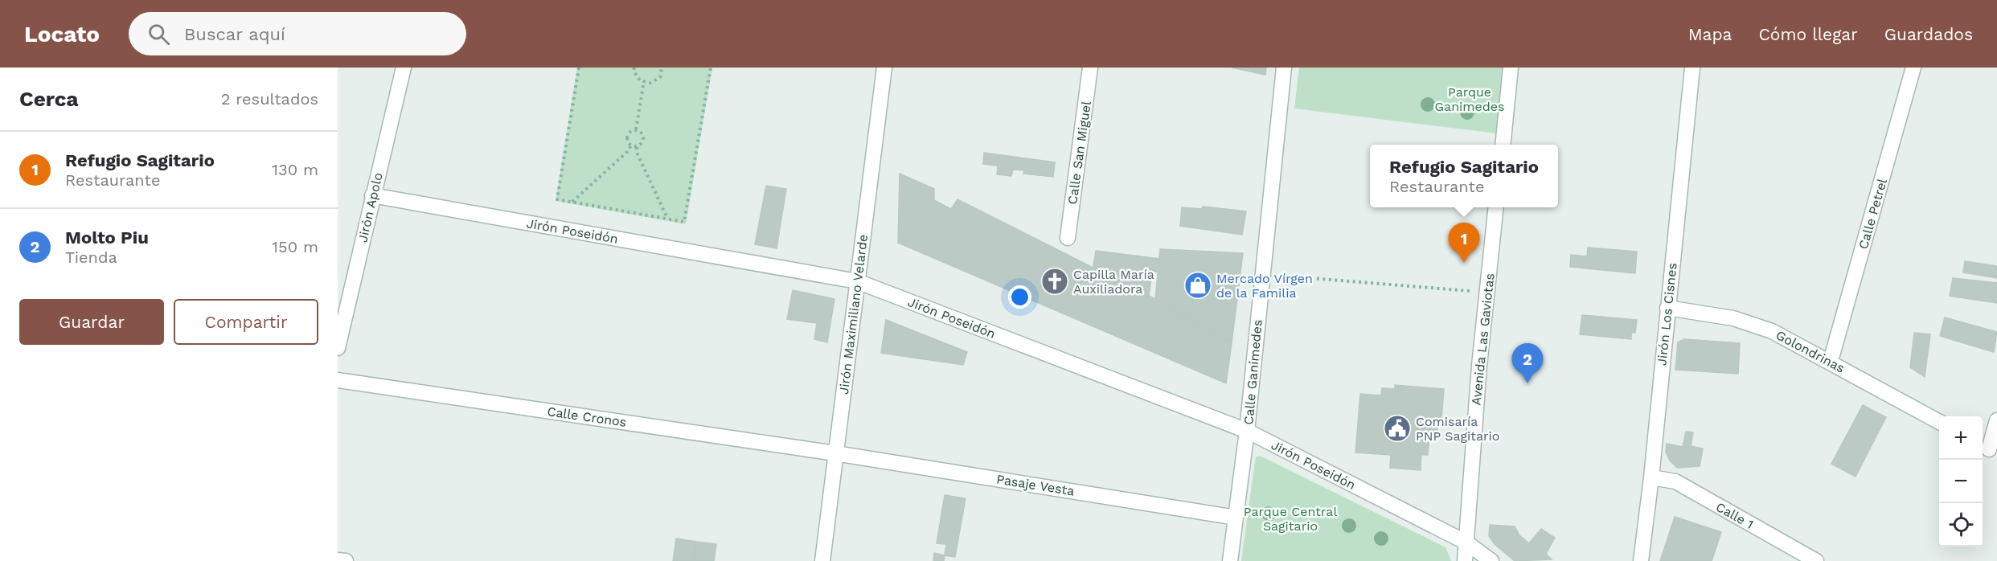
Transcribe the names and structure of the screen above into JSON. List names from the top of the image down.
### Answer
{
  "streets": {
    "street": [
      "Calle San Miguel",
      "Jirón Apolo",
      "Calle Petrel",
      "Jirón Poseidón",
      "Jirón Maximiliano Velarde",
      "Jirón Los Cisnes",
      "Avenida Las Gaviotas",
      "Golondrinas",
      "Calle Ganímedes",
      "Calle Cronos",
      "Pasaje Vesta",
      "Calle 1"
    ]
  },
  "crossings": [
    ["Jirón Apolo", "Jirón Poseidón"],
    ["Calle Petrel", "Golondrinas"],
    ["Jirón Poseidón", "Jirón Maximiliano Velarde"],
    ["Jirón Poseidón", "Avenida Las Gaviotas"],
    ["Jirón Poseidón", "Calle Ganímedes"],
    ["Jirón Maximiliano Velarde", "Calle Cronos"],
    ["Jirón Maximiliano Velarde", "Pasaje Vesta"],
    ["Jirón Los Cisnes", "Golondrinas"],
    ["Jirón Los Cisnes", "Calle 1"],
    ["Calle Ganímedes", "Pasaje Vesta"],
    ["Calle Cronos", "Pasaje Vesta"]
  ],
  "parks": ["Parque Ganimedes", "Parque Central Sagitario"],
  "places": {
    "church": ["Capilla María Auxiliadora"],
    "shop": ["Mercado Vírgen de la Familia"],
    "public building": ["Comisaría PNP Sagitario"]
  },
  "page": {
    "header": "Locato",
    "search": "Buscar aquí",
    "nav": ["Mapa", "Cómo llegar", "Guardados"],
    "heading": ["Cerca", "2 resultados"],
    "list": [
      {
        "mark": "1",
        "name": "Refugio Sagitario",
        "note": "Restaurante",
        "value": "130 m"
      },
      {
        "mark": "2",
        "name": "Molto Piu",
        "note": "Tienda",
        "value": "150 m"
      }
    ],
    "popup": ["Refugio Sagitario", "Restaurante"],
    "pins": ["1", "2"],
    "buttons": ["Guardar", "Compartir"],
    "map_buttons": ["+", "−"]
  }
}
